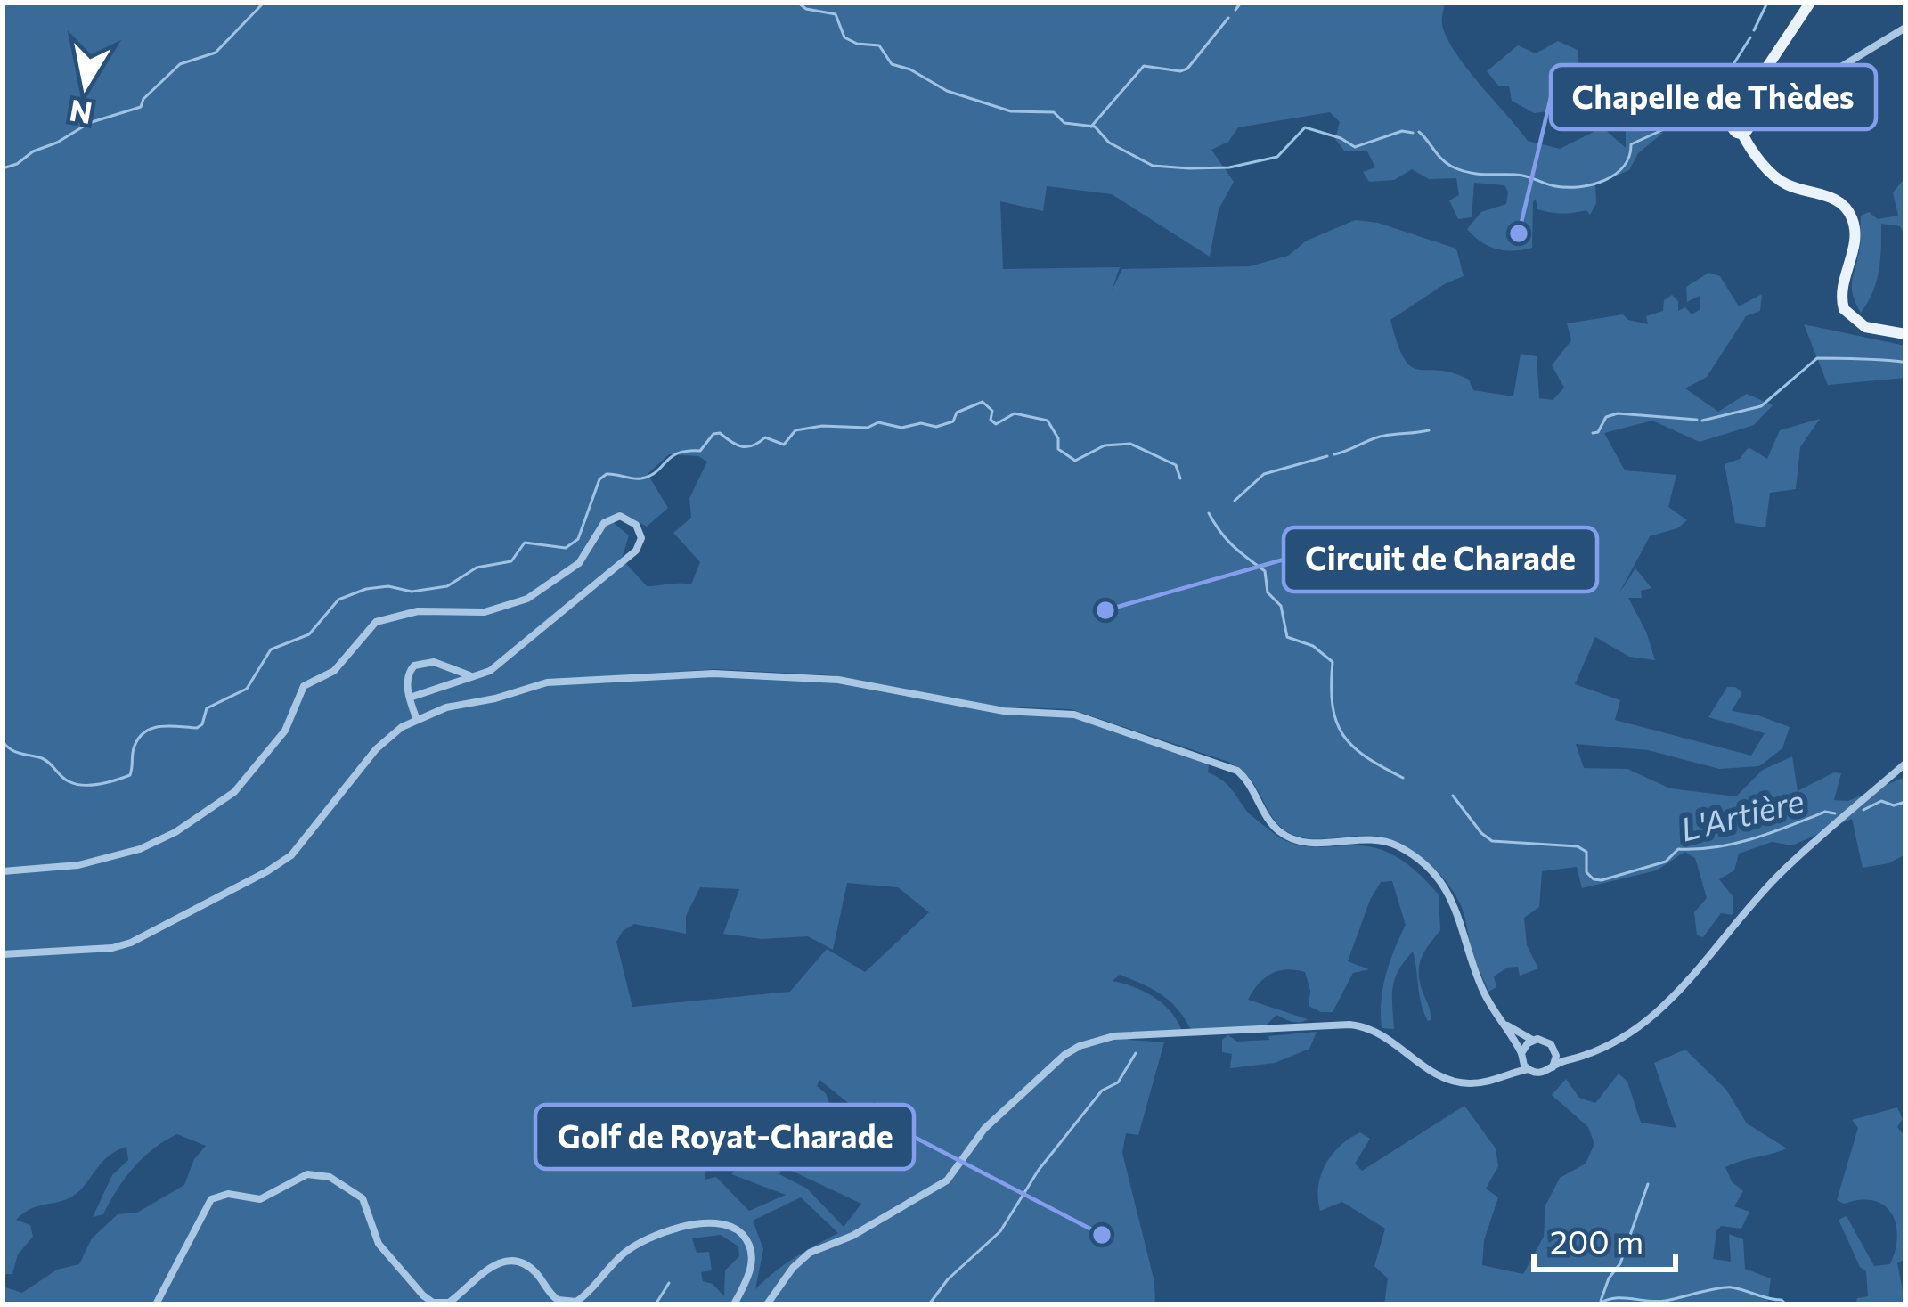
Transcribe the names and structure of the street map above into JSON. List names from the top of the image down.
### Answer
{
  "water": ["L'Artière"],
  "places": ["Chapelle de Thèdes", "Circuit de Charade", "Golf de Royat-Charade"],
  "scale_bar": "200 m",
  "north": "bottom"
}
